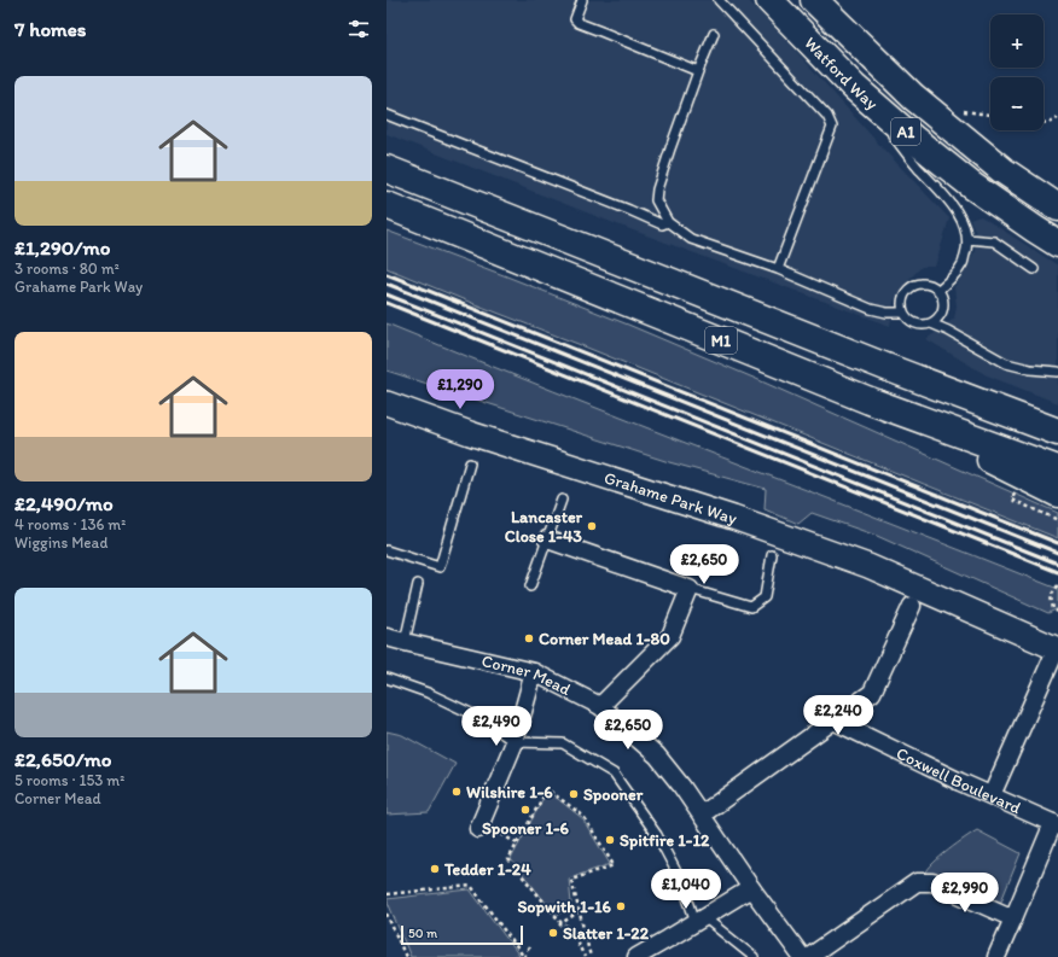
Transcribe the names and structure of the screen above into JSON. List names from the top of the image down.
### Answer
{
  "streets": {
    "highway": ["Watford Way", "A1", "M1"],
    "street": ["Grahame Park Way", "Corner Mead", "Coxwell Boulevard"]
  },
  "places": [
    "Lancaster Close 1-43",
    "Corner Mead 1-80",
    "Wilshire 1-6",
    "Spooner",
    "Spooner 1-6",
    "Spitfire 1-12",
    "Tedder 1-24",
    "Sopwith 1-16",
    "Slatter 1-22"
  ],
  "scale_bar": "50 m",
  "page": {
    "heading": "7 homes",
    "map_buttons": ["+", "−"],
    "list": [
      {
        "name": "£1,290/mo",
        "note": "3 rooms · 80 m² · Grahame Park Way"
      },
      {
        "name": "£2,490/mo",
        "note": "4 rooms · 136 m² · Wiggins Mead"
      },
      {
        "name": "£2,650/mo",
        "note": "5 rooms · 153 m² · Corner Mead"
      }
    ],
    "price": [
      "£1,290",
      "£2,650",
      "£2,240",
      "£2,490",
      "£2,650",
      "£1,040",
      "£2,990"
    ],
    "scale": "50 m"
  }
}
